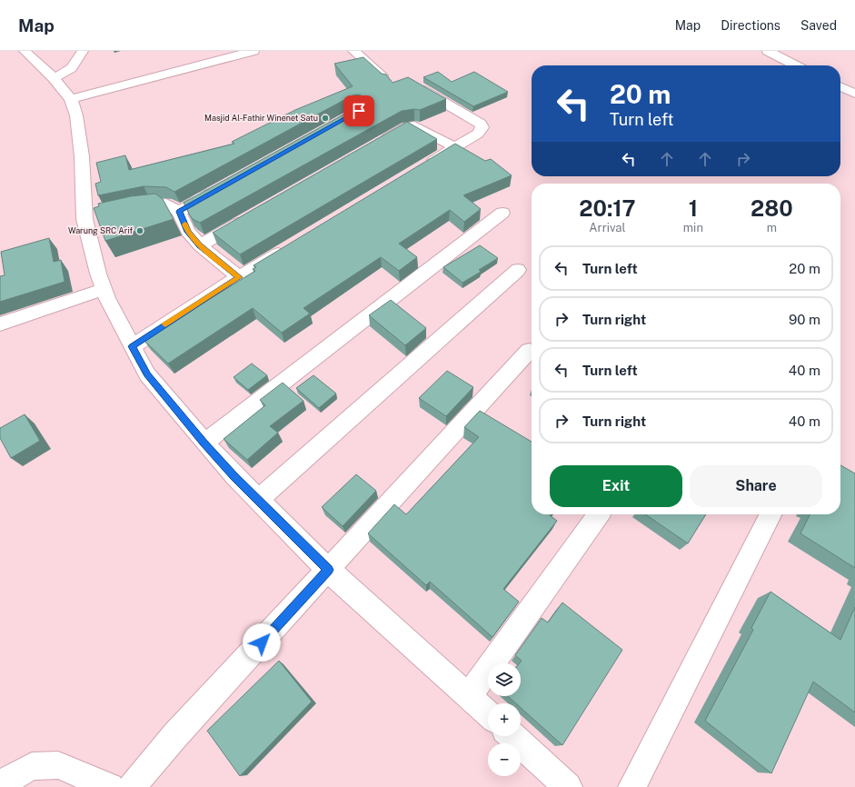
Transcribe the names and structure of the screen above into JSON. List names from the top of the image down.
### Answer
{
  "places": ["Masjid Al-Fathir Winenet Satu", "Warung SRC Arif"],
  "page": {
    "header": "Map",
    "nav": ["Map", "Directions", "Saved"],
    "turn": ["20 m", "Turn left"],
    "eta": [
      "20:17",
      "Arrival",
      "1",
      "min",
      "280",
      "m"
    ],
    "list": [
      {
        "name": "Turn left",
        "value": "20 m"
      },
      {
        "name": "Turn right",
        "value": "90 m"
      },
      {
        "name": "Turn left",
        "value": "40 m"
      },
      {
        "name": "Turn right",
        "value": "40 m"
      }
    ],
    "buttons": ["Exit", "Share"],
    "map_buttons": ["+", "−"]
  }
}
